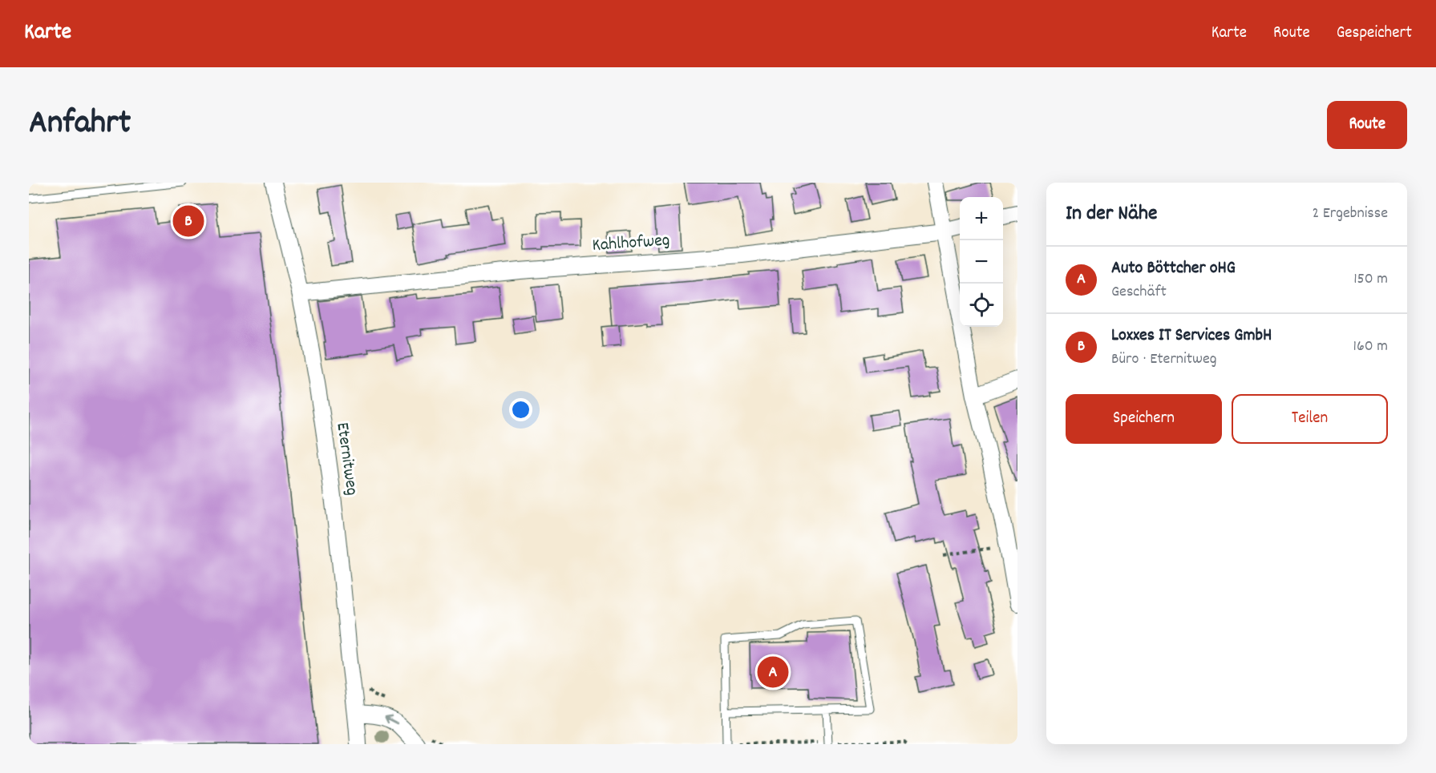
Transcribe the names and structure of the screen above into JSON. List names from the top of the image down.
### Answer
{
  "streets": {
    "street": ["Kahlhofweg", "Eternitweg"]
  },
  "crossings": [
    ["Kahlhofweg", "Eternitweg"]
  ],
  "page": {
    "header": "Karte",
    "nav": ["Karte", "Route", "Gespeichert"],
    "title": "Anfahrt",
    "buttons": [
      "Route",
      ["Speichern", "Teilen"]
    ],
    "heading": ["In der Nähe", "2 Ergebnisse"],
    "map_buttons": ["+", "−"],
    "pins": ["B", "A"],
    "list": [
      {
        "mark": "A",
        "name": "Auto Böttcher oHG",
        "note": "Geschäft",
        "value": "150 m"
      },
      {
        "mark": "B",
        "name": "Loxxes IT Services GmbH",
        "note": "Büro · Eternitweg",
        "value": "160 m"
      }
    ]
  }
}
